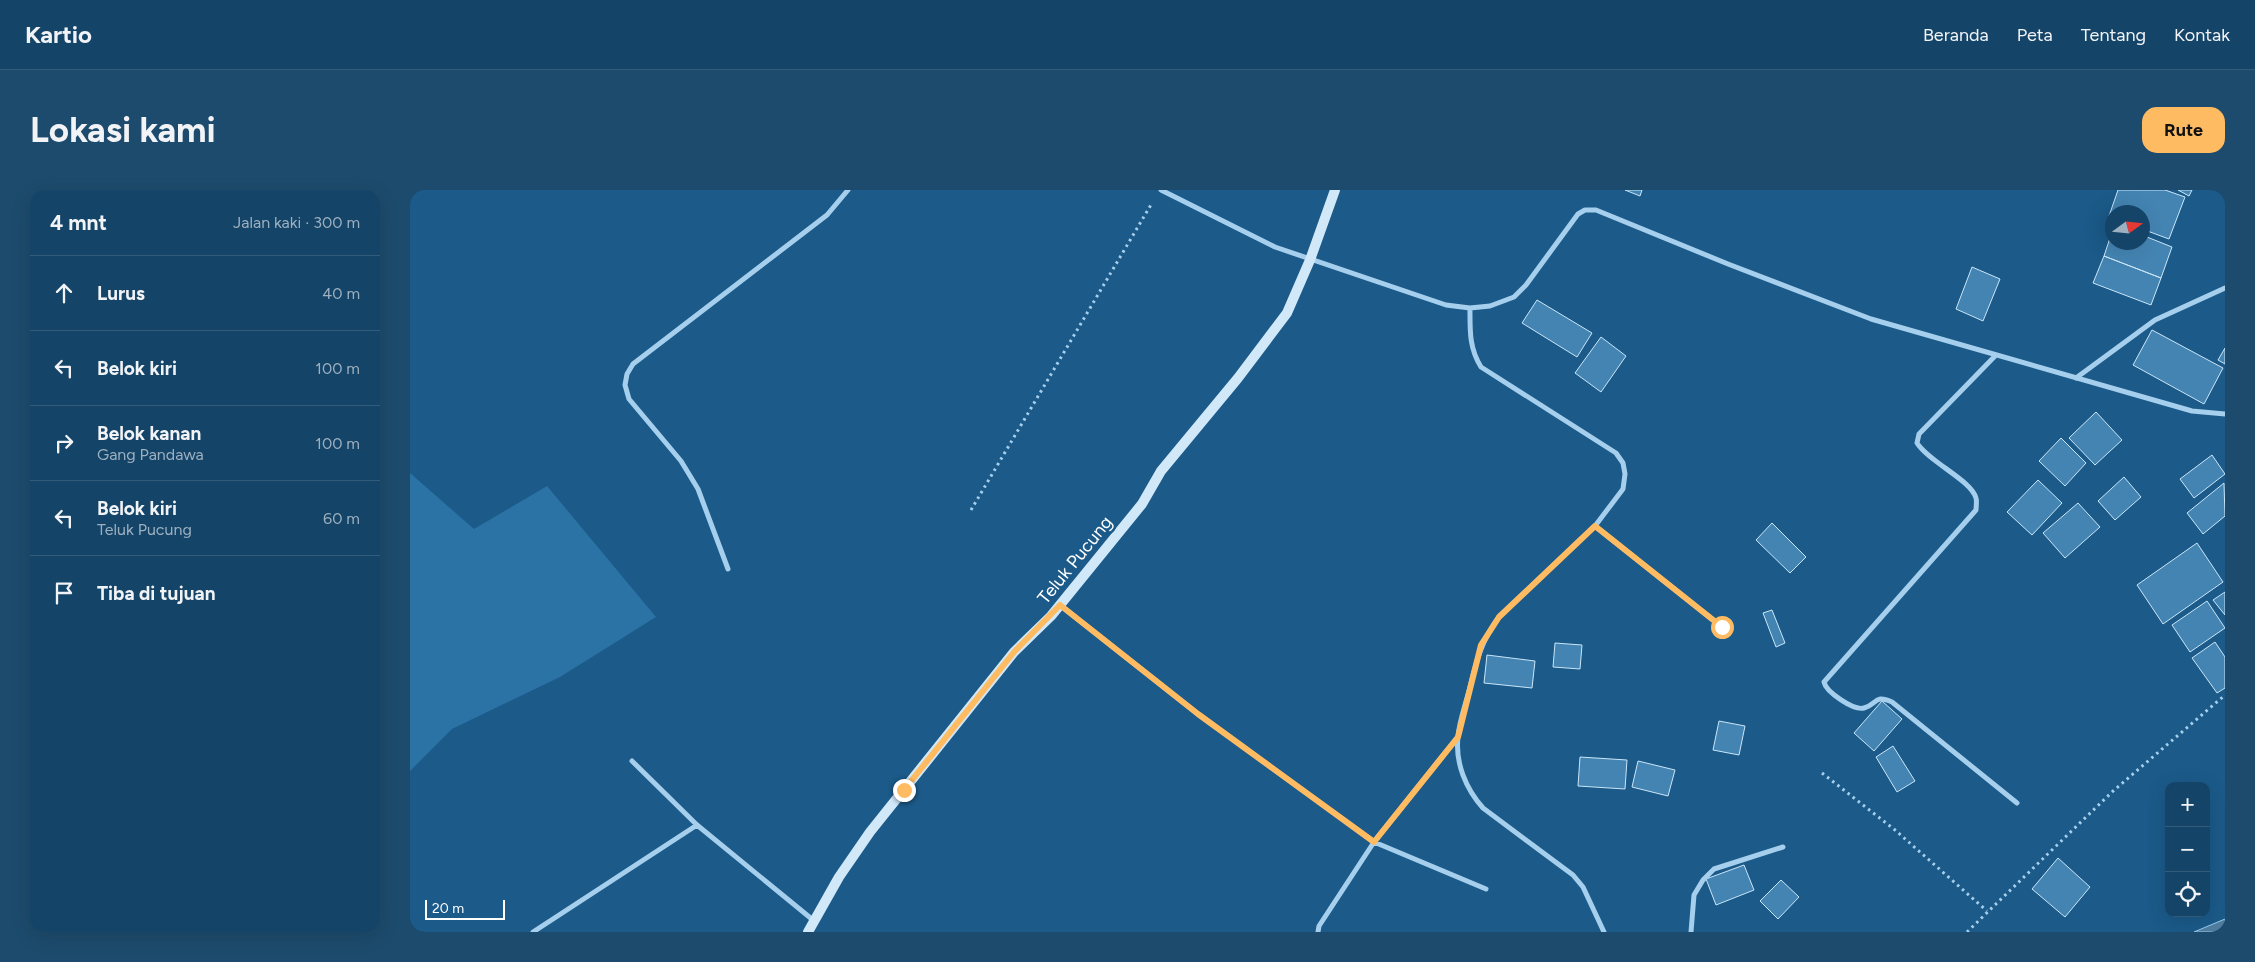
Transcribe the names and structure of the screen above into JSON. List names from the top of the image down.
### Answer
{
  "streets": {
    "street": ["Teluk Pucung"]
  },
  "scale_bar": "20 m",
  "north": "right",
  "page": {
    "header": "Kartio",
    "nav": [
      "Beranda",
      "Peta",
      "Tentang",
      "Kontak"
    ],
    "buttons": "Rute",
    "title": "Lokasi kami",
    "heading": ["4 mnt", "Jalan kaki · 300 m"],
    "list": [
      ["Lurus", "40 m"],
      ["Belok kiri", "100 m"],
      ["Belok kanan", "Gang Pandawa", "100 m"],
      ["Belok kiri", "Teluk Pucung", "60 m"],
      "Tiba di tujuan"
    ],
    "map_buttons": ["+", "−"],
    "scale": "20 m"
  }
}
